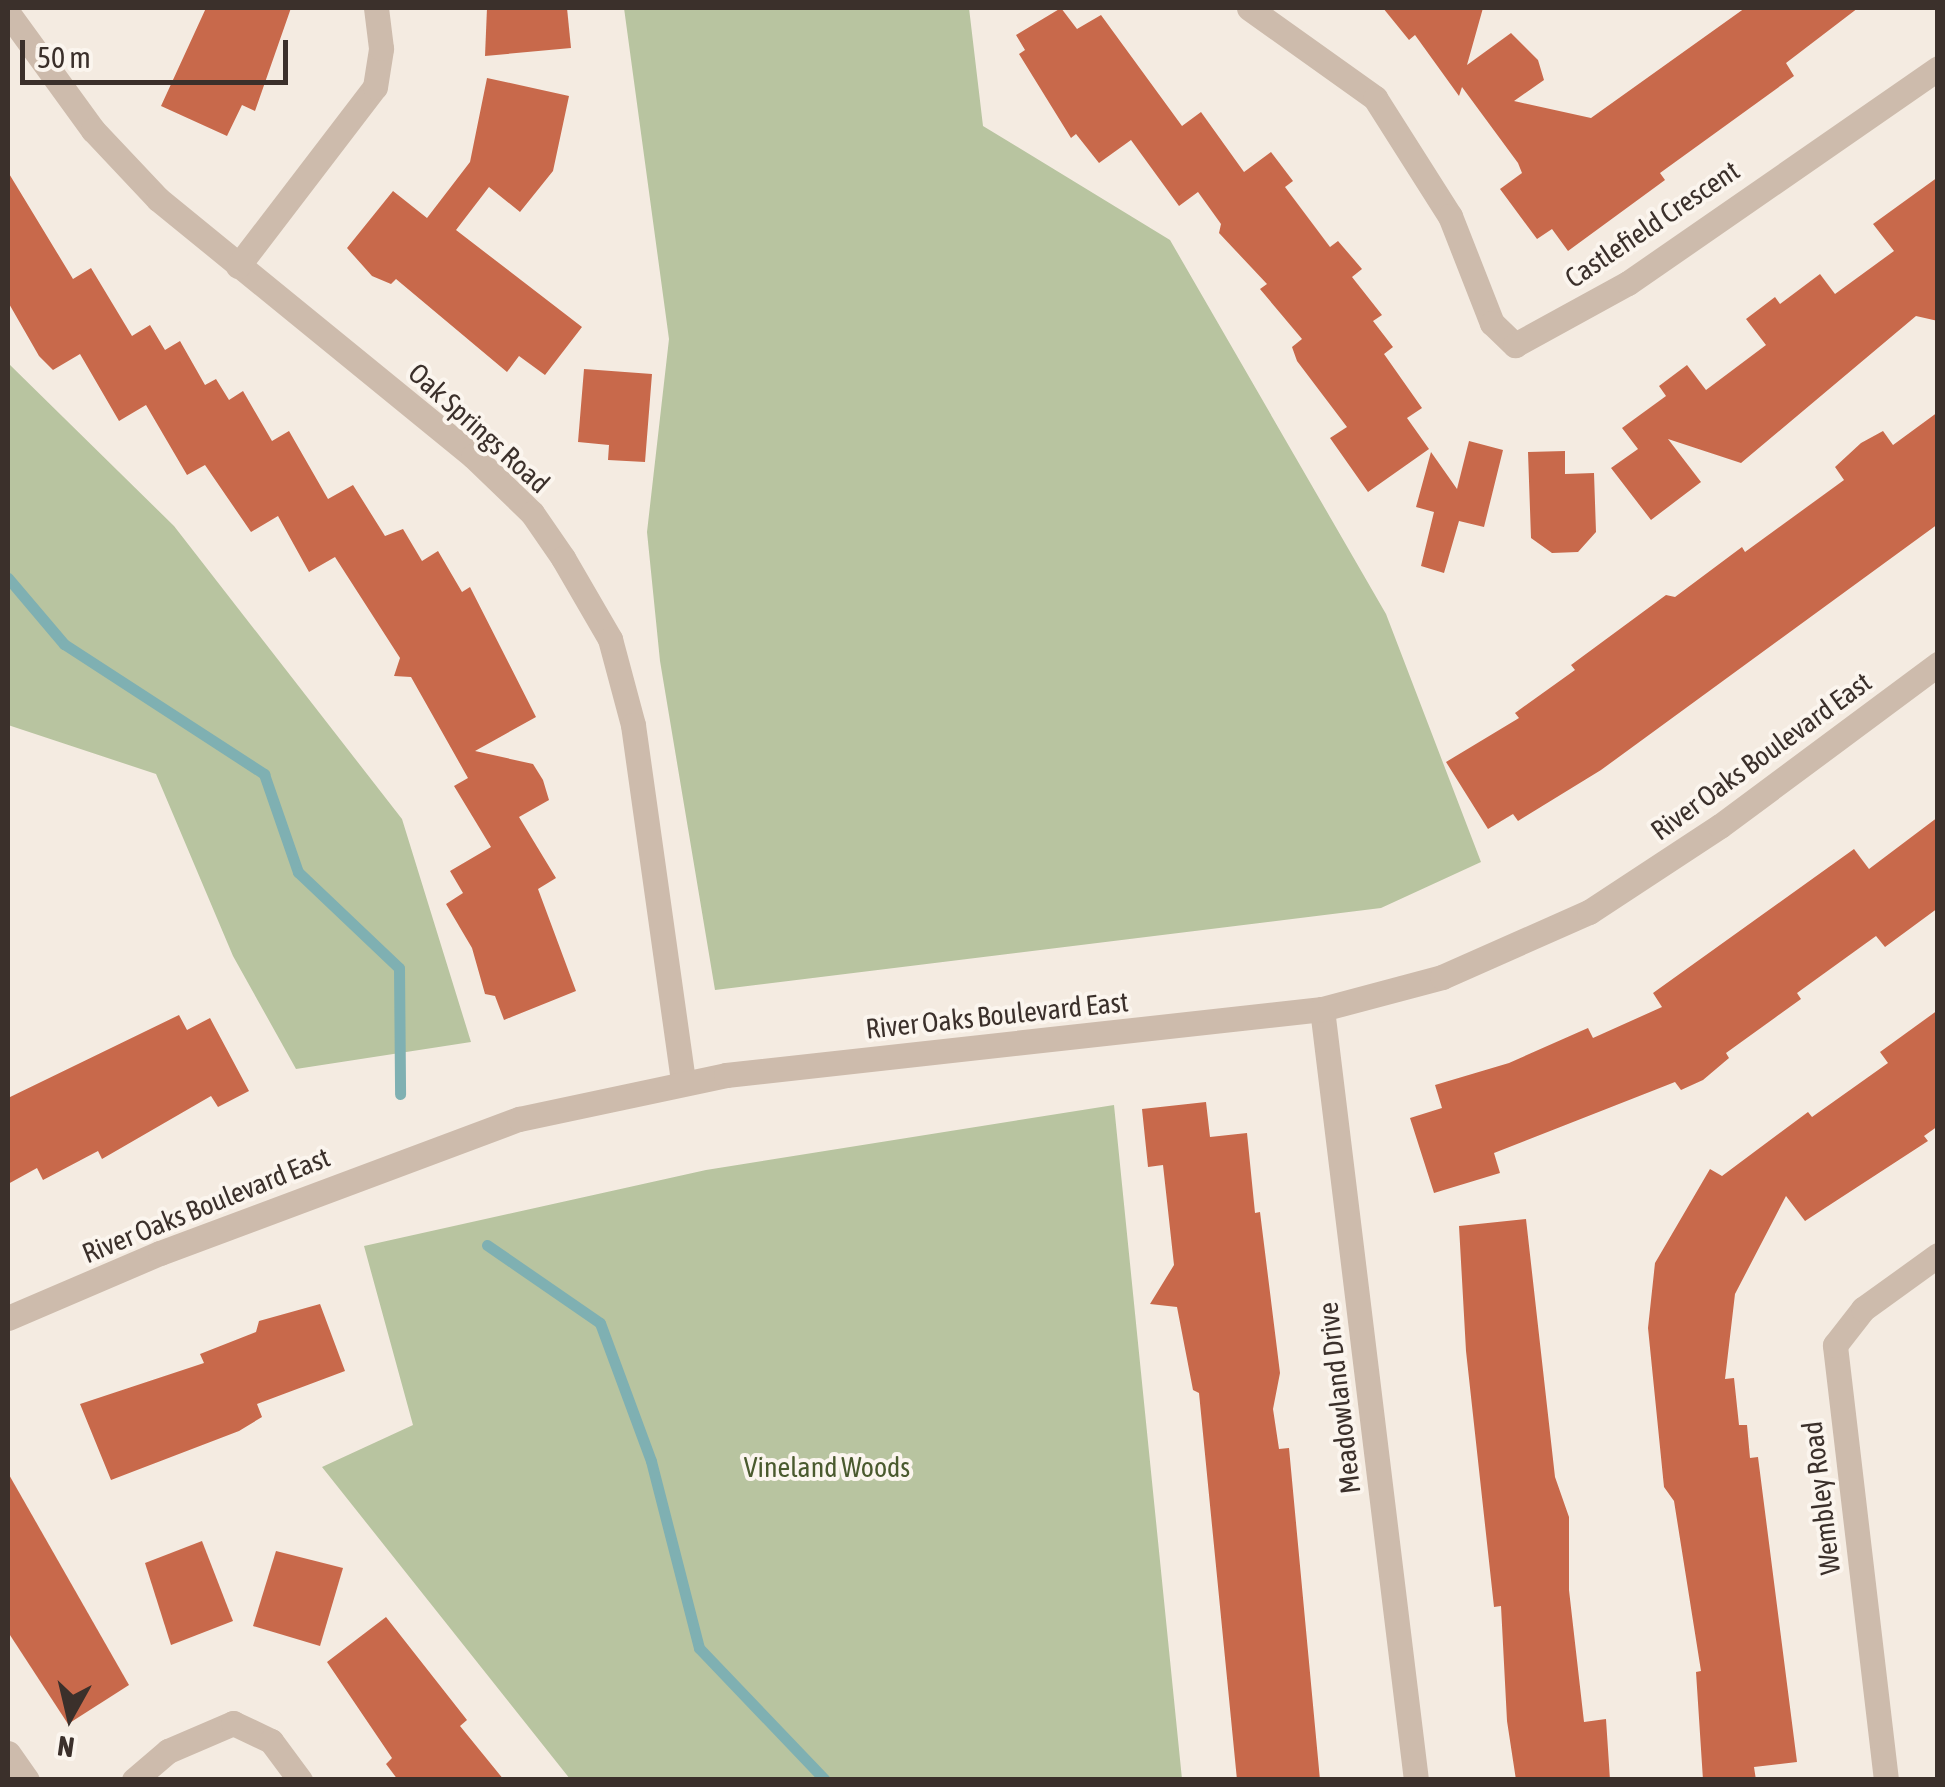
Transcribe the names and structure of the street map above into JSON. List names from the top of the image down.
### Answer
{
  "streets": {
    "street": [
      "Castlefield Crescent",
      "Oak Springs Road",
      "River Oaks Boulevard East",
      "Meadowland Drive",
      "Wembley Road"
    ]
  },
  "crossings": [
    ["Oak Springs Road", "River Oaks Boulevard East"],
    ["River Oaks Boulevard East", "Meadowland Drive"]
  ],
  "parks": ["Vineland Woods"],
  "scale_bar": "50 m",
  "north": "bottom"
}
